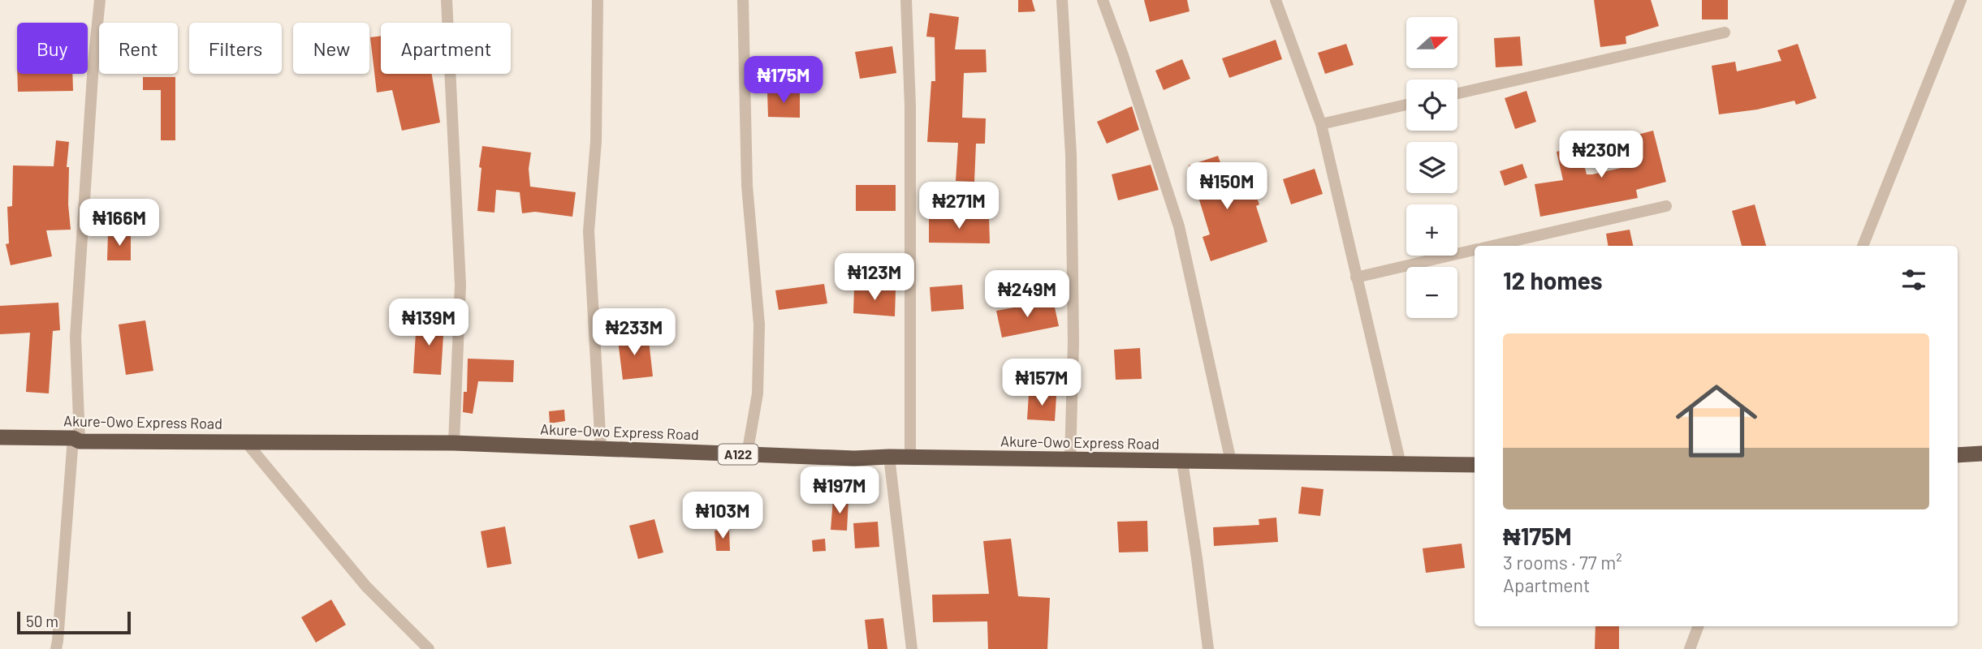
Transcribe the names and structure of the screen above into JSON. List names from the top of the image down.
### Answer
{
  "streets": {
    "highway": ["Akure-Owo Express Road", "A122"]
  },
  "scale_bar": "50 m",
  "north": "right",
  "page": {
    "map_buttons": ["+", "−"],
    "chip": [
      "Buy",
      "Rent",
      "Filters",
      "New",
      "Apartment"
    ],
    "price": [
      "₦175M",
      "₦230M",
      "₦150M",
      "₦271M",
      "₦166M",
      "₦123M",
      "₦249M",
      "₦139M",
      "₦233M",
      "₦157M",
      "₦197M",
      "₦103M"
    ],
    "heading": "12 homes",
    "list": [
      {
        "name": "₦175M",
        "note": "3 rooms · 77 m² · Apartment"
      }
    ],
    "scale": "50 m"
  }
}
